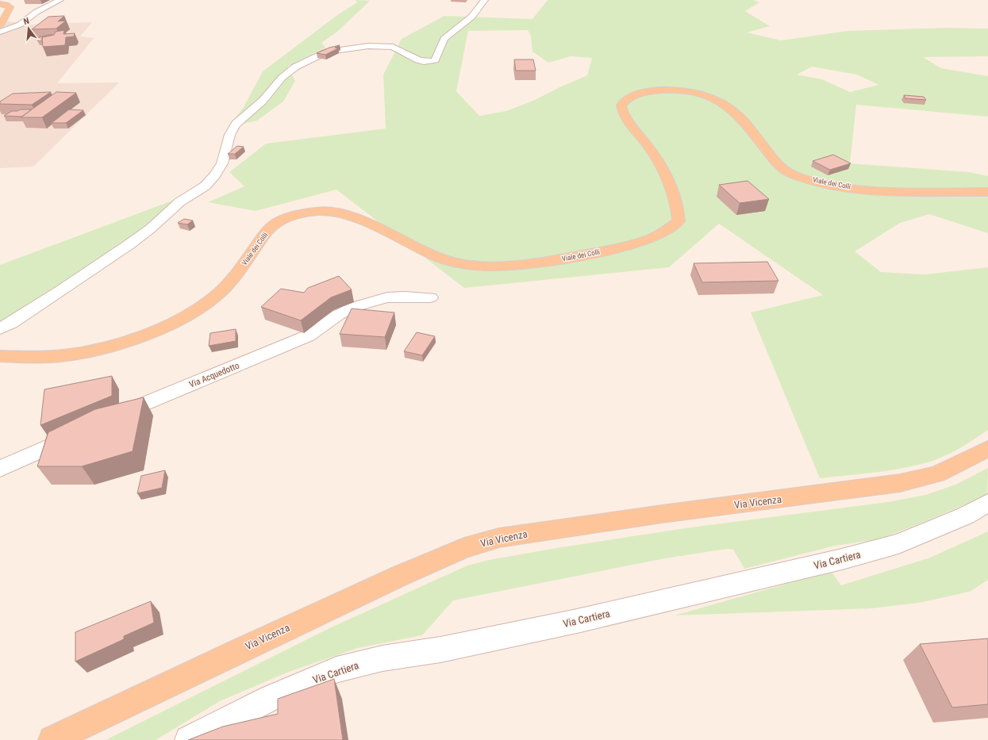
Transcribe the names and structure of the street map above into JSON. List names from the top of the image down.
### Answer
{
  "streets": {
    "main road": ["Viale dei Colli", "Via Vicenza"],
    "street": ["Via Acquedotto", "Via Cartiera"]
  },
  "north": "top"
}
